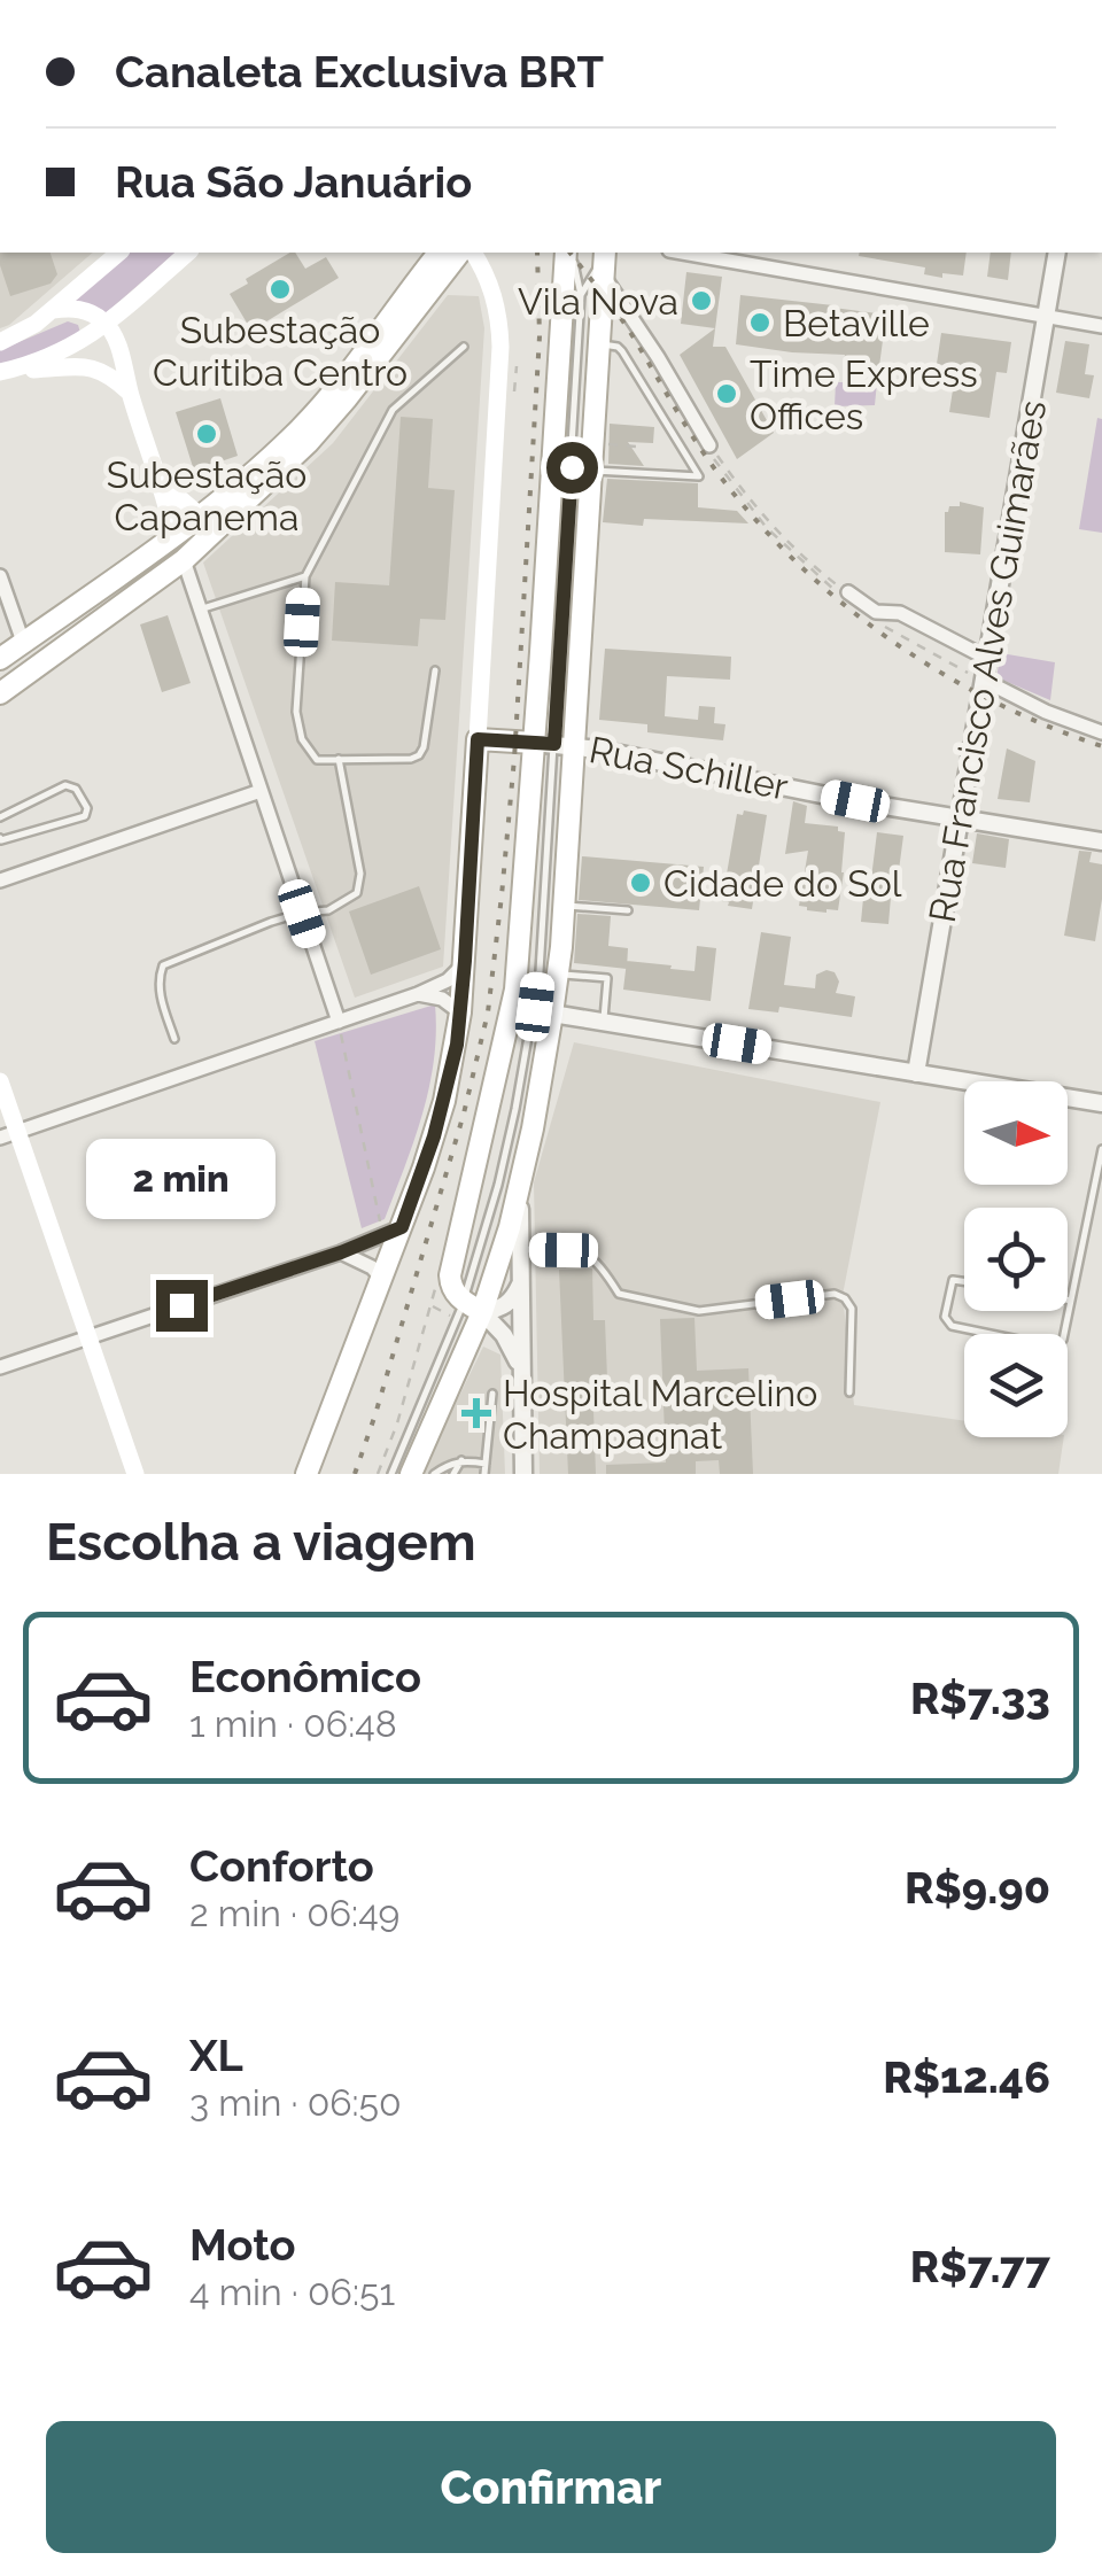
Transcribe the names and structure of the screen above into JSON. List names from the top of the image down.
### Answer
{
  "streets": {
    "main road": ["Rua Schiller"],
    "street": ["Rua Francisco Alves Guimarães"]
  },
  "crossings": [
    ["Rua Francisco Alves Guimarães", "Rua Schiller"]
  ],
  "places": {
    "other": [
      "Subestação Curitiba Centro",
      "Vila Nova",
      "Betaville",
      "Time Express Offices",
      "Subestação Capanema",
      "Cidade do Sol"
    ],
    "health": ["Hospital Marcelino Champagnat"]
  },
  "north": "right",
  "page": {
    "banner": ["Canaleta Exclusiva BRT", "Rua São Januário"],
    "bubble": "2 min",
    "heading": "Escolha a viagem",
    "list": [
      {
        "name": "Econômico",
        "note": "1 min · 06:48",
        "value": "R$7.33"
      },
      {
        "name": "Conforto",
        "note": "2 min · 06:49",
        "value": "R$9.90"
      },
      {
        "name": "XL",
        "note": "3 min · 06:50",
        "value": "R$12.46"
      },
      {
        "name": "Moto",
        "note": "4 min · 06:51",
        "value": "R$7.77"
      }
    ],
    "buttons": "Confirmar"
  }
}
